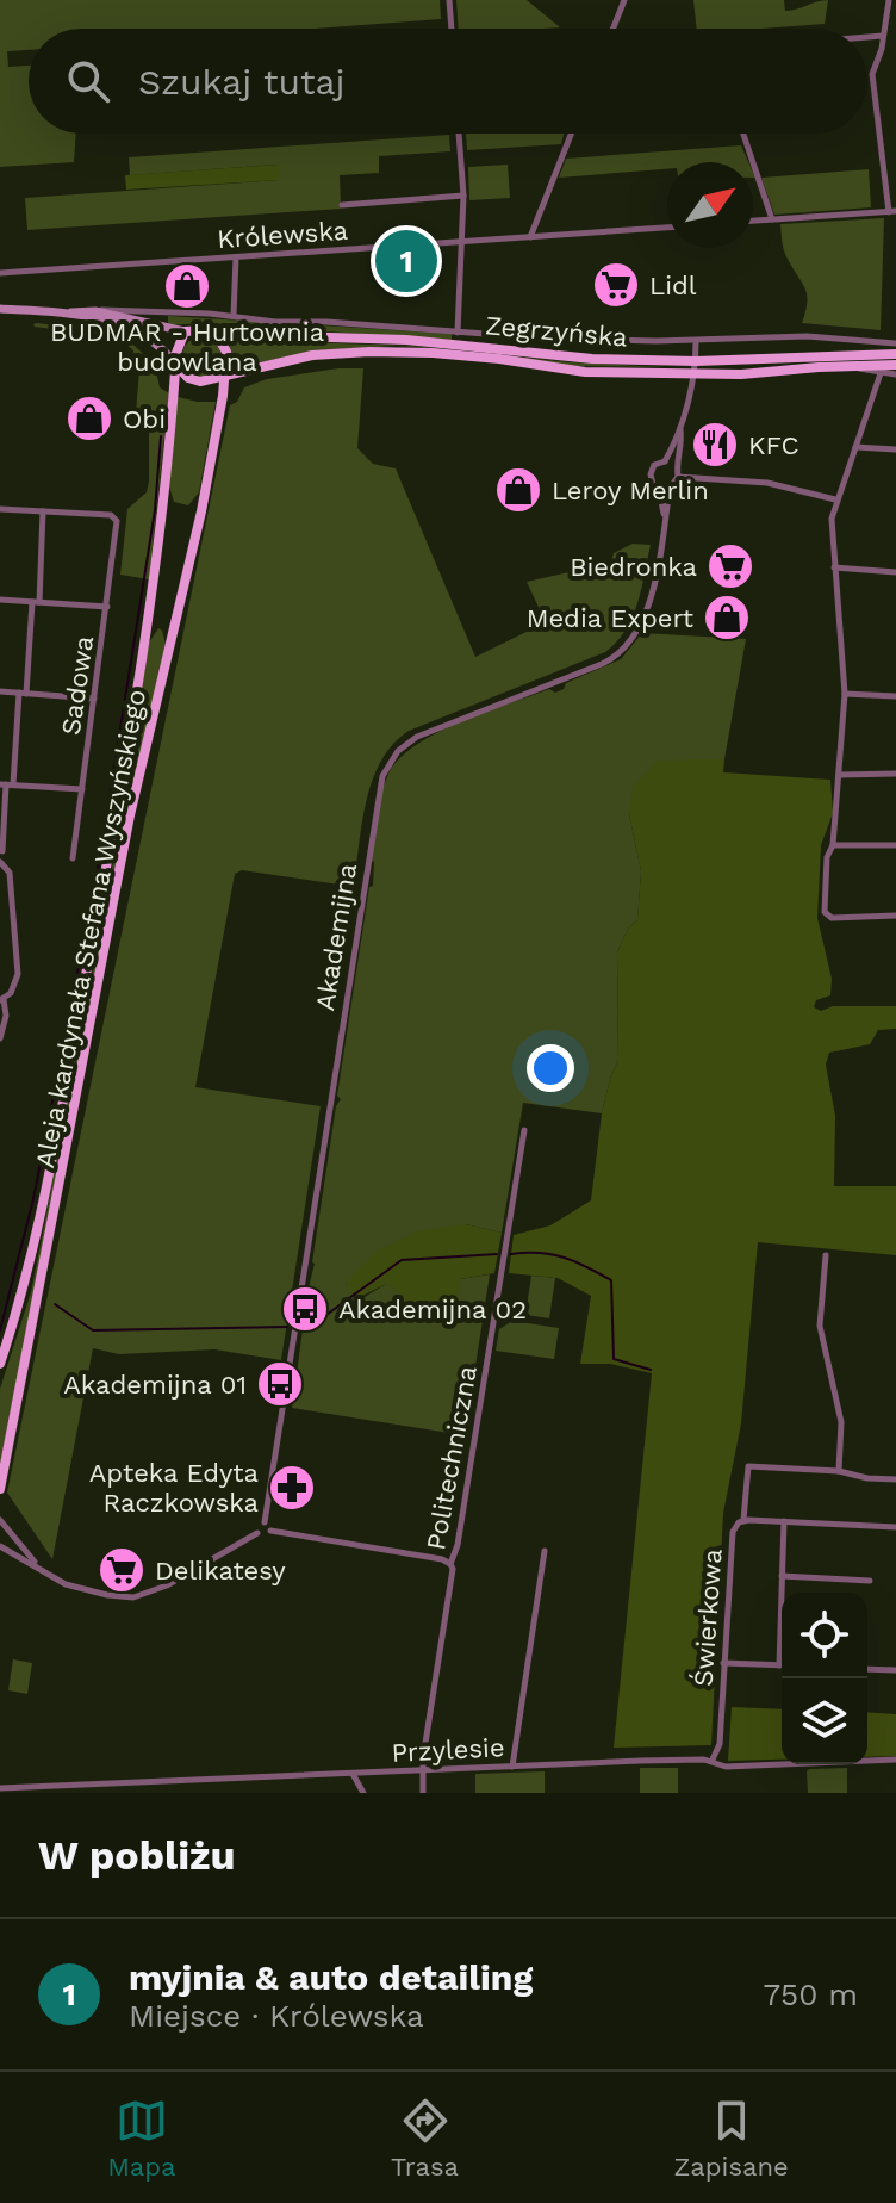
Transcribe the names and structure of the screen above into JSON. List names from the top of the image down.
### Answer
{
  "streets": {
    "main road": ["Zegrzyńska", "Aleja kardynała Stefana Wyszyńskiego"],
    "street": [
      "Królewska",
      "Sadowa",
      "Akademijna",
      "Politechniczna",
      "Świerkowa",
      "Przylesie"
    ]
  },
  "crossings": [
    ["Zegrzyńska", "Aleja kardynała Stefana Wyszyńskiego"],
    ["Politechniczna", "Przylesie"],
    ["Świerkowa", "Przylesie"]
  ],
  "places": {
    "supermarket": ["Lidl", "Biedronka", "Delikatesy"],
    "shop": [
      "BUDMAR - Hurtownia budowlana",
      "Obi",
      "Leroy Merlin",
      "Media Expert"
    ],
    "restaurant": ["KFC"],
    "bus stop": ["Akademijna 02", "Akademijna 01"],
    "pharmacy": ["Apteka Edyta Raczkowska"]
  },
  "north": "top right",
  "page": {
    "search": "Szukaj tutaj",
    "pins": "1",
    "heading": "W pobliżu",
    "list": [
      {
        "mark": "1",
        "name": "myjnia & auto detailing",
        "note": "Miejsce · Królewska",
        "value": "750 m"
      }
    ],
    "nav": ["Mapa", "Trasa", "Zapisane"]
  }
}
